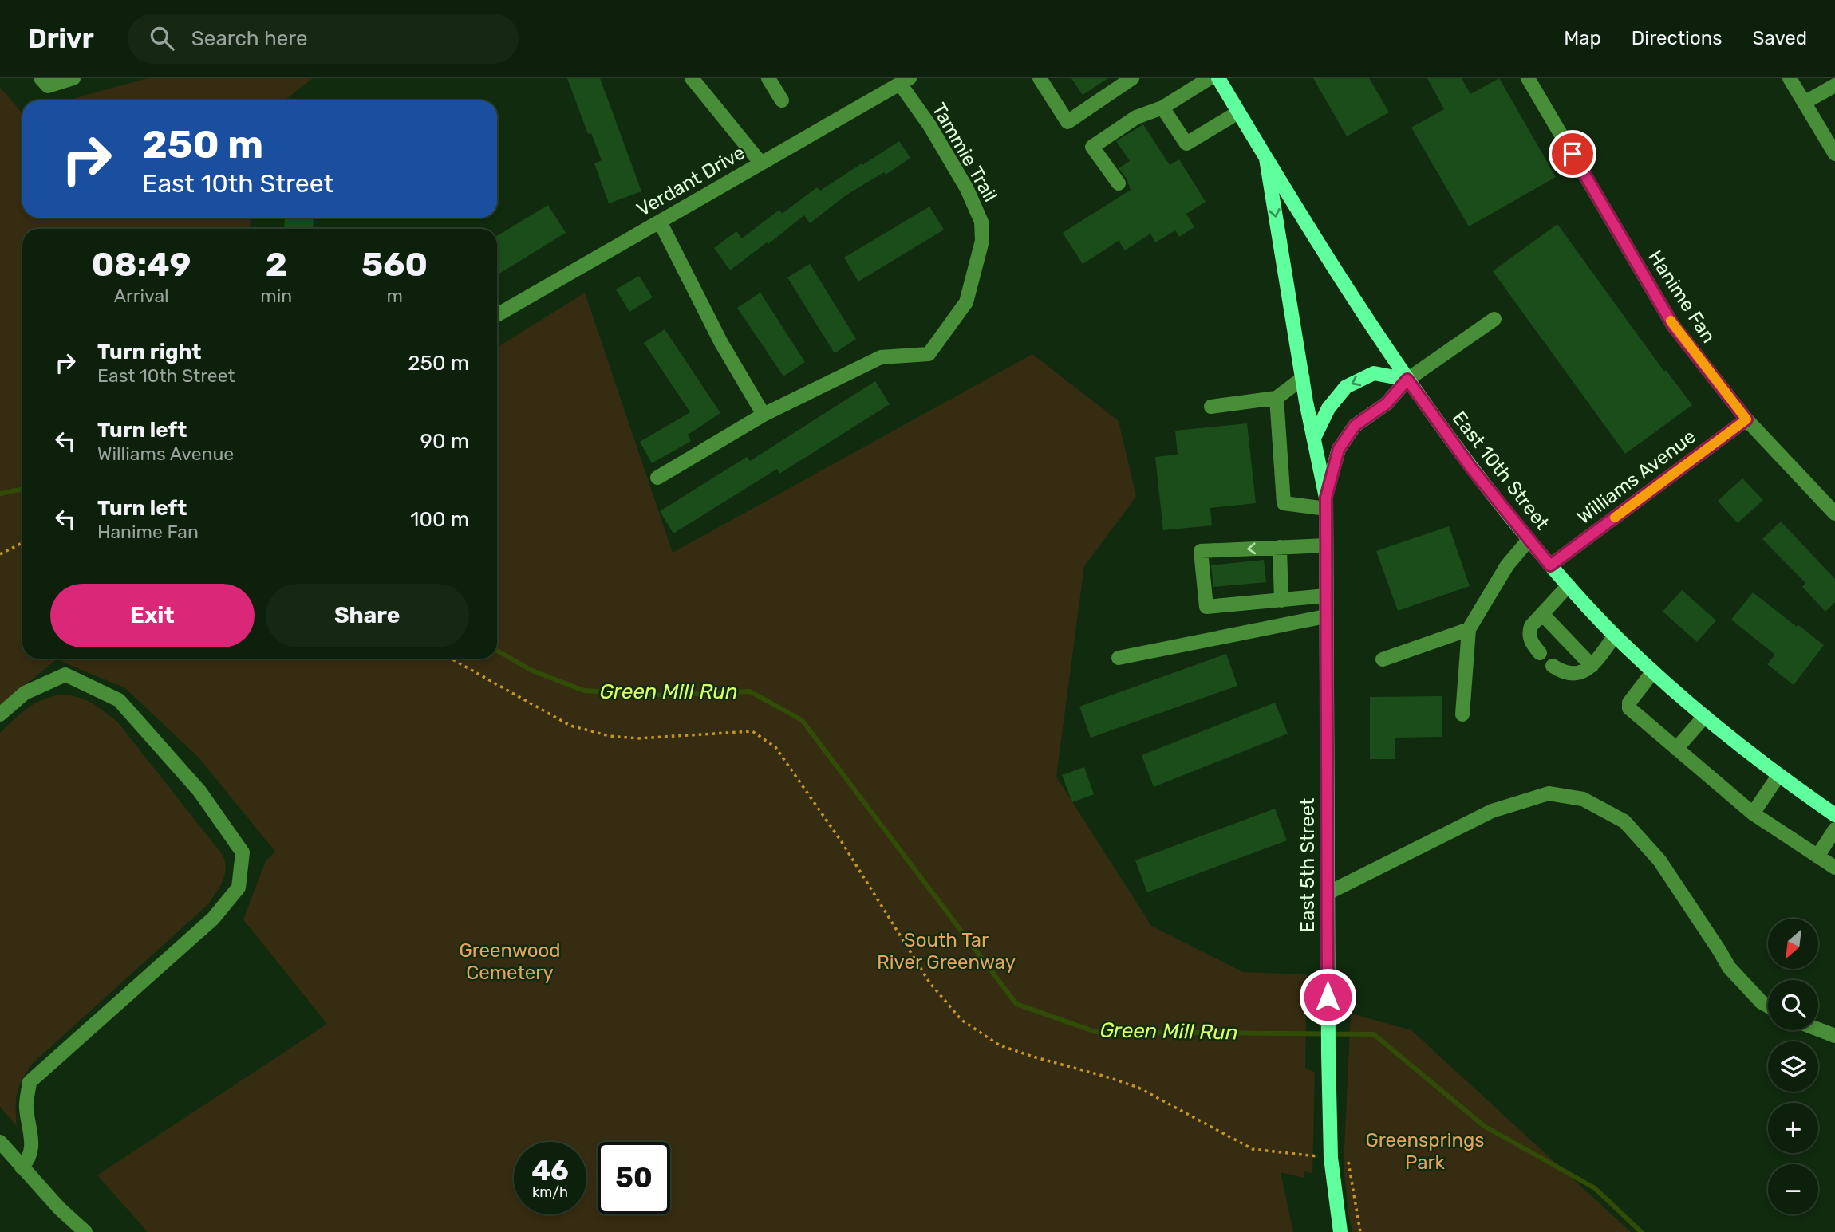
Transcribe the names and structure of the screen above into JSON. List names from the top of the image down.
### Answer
{
  "streets": {
    "main road": ["East 10th Street", "East 5th Street"],
    "street": [
      "Tammie Trail",
      "Verdant Drive",
      "Hanime Fan",
      "Williams Avenue"
    ]
  },
  "crossings": [
    ["Tammie Trail", "Verdant Drive"],
    ["Hanime Fan", "Williams Avenue"],
    ["East 10th Street", "Williams Avenue"],
    ["East 10th Street", "East 5th Street"]
  ],
  "water": ["Green Mill Run"],
  "parks": ["South Tar River Greenway", "Greenwood Cemetery", "Greensprings Park"],
  "north": "bottom left",
  "page": {
    "header": "Drivr",
    "search": "Search here",
    "nav": ["Map", "Directions", "Saved"],
    "turn": ["250 m", "East 10th Street"],
    "eta": [
      "08:49",
      "Arrival",
      "2",
      "min",
      "560",
      "m"
    ],
    "list": [
      {
        "name": "Turn right",
        "note": "East 10th Street",
        "value": "250 m"
      },
      {
        "name": "Turn left",
        "note": "Williams Avenue",
        "value": "90 m"
      },
      {
        "name": "Turn left",
        "note": "Hanime Fan",
        "value": "100 m"
      }
    ],
    "buttons": ["Exit", "Share"],
    "map_buttons": ["+", "−"],
    "speed": "46 km/h",
    "limit": "50"
  }
}
